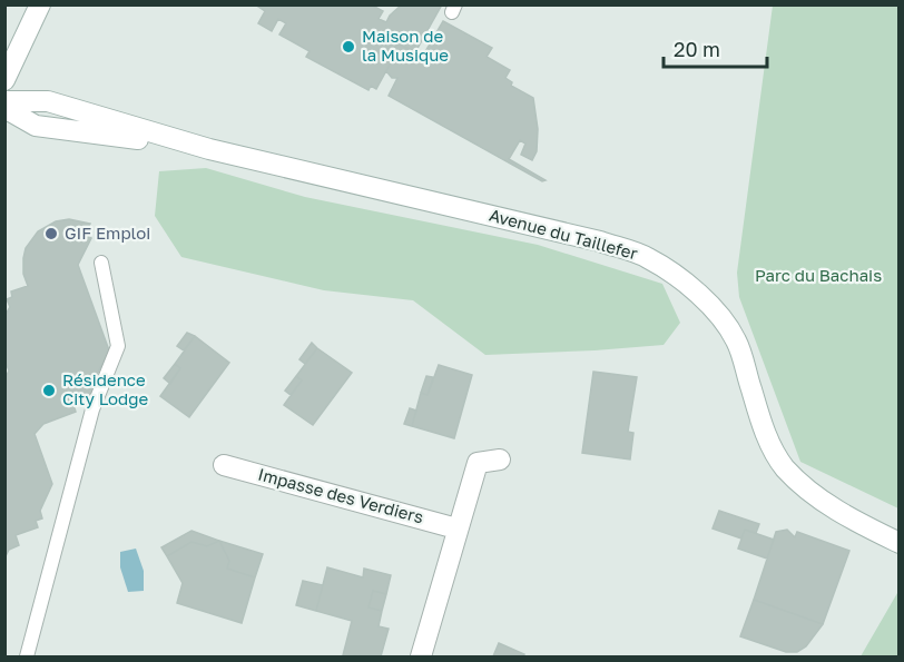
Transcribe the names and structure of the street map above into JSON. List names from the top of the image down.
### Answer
{
  "streets": {
    "main road": ["Avenue du Taillefer", "Impasse des Verdiers"]
  },
  "parks": ["Parc du Bachais"],
  "places": ["Maison de la Musique", "GIF Emploi", "Résidence City Lodge"],
  "scale_bar": "20 m"
}
